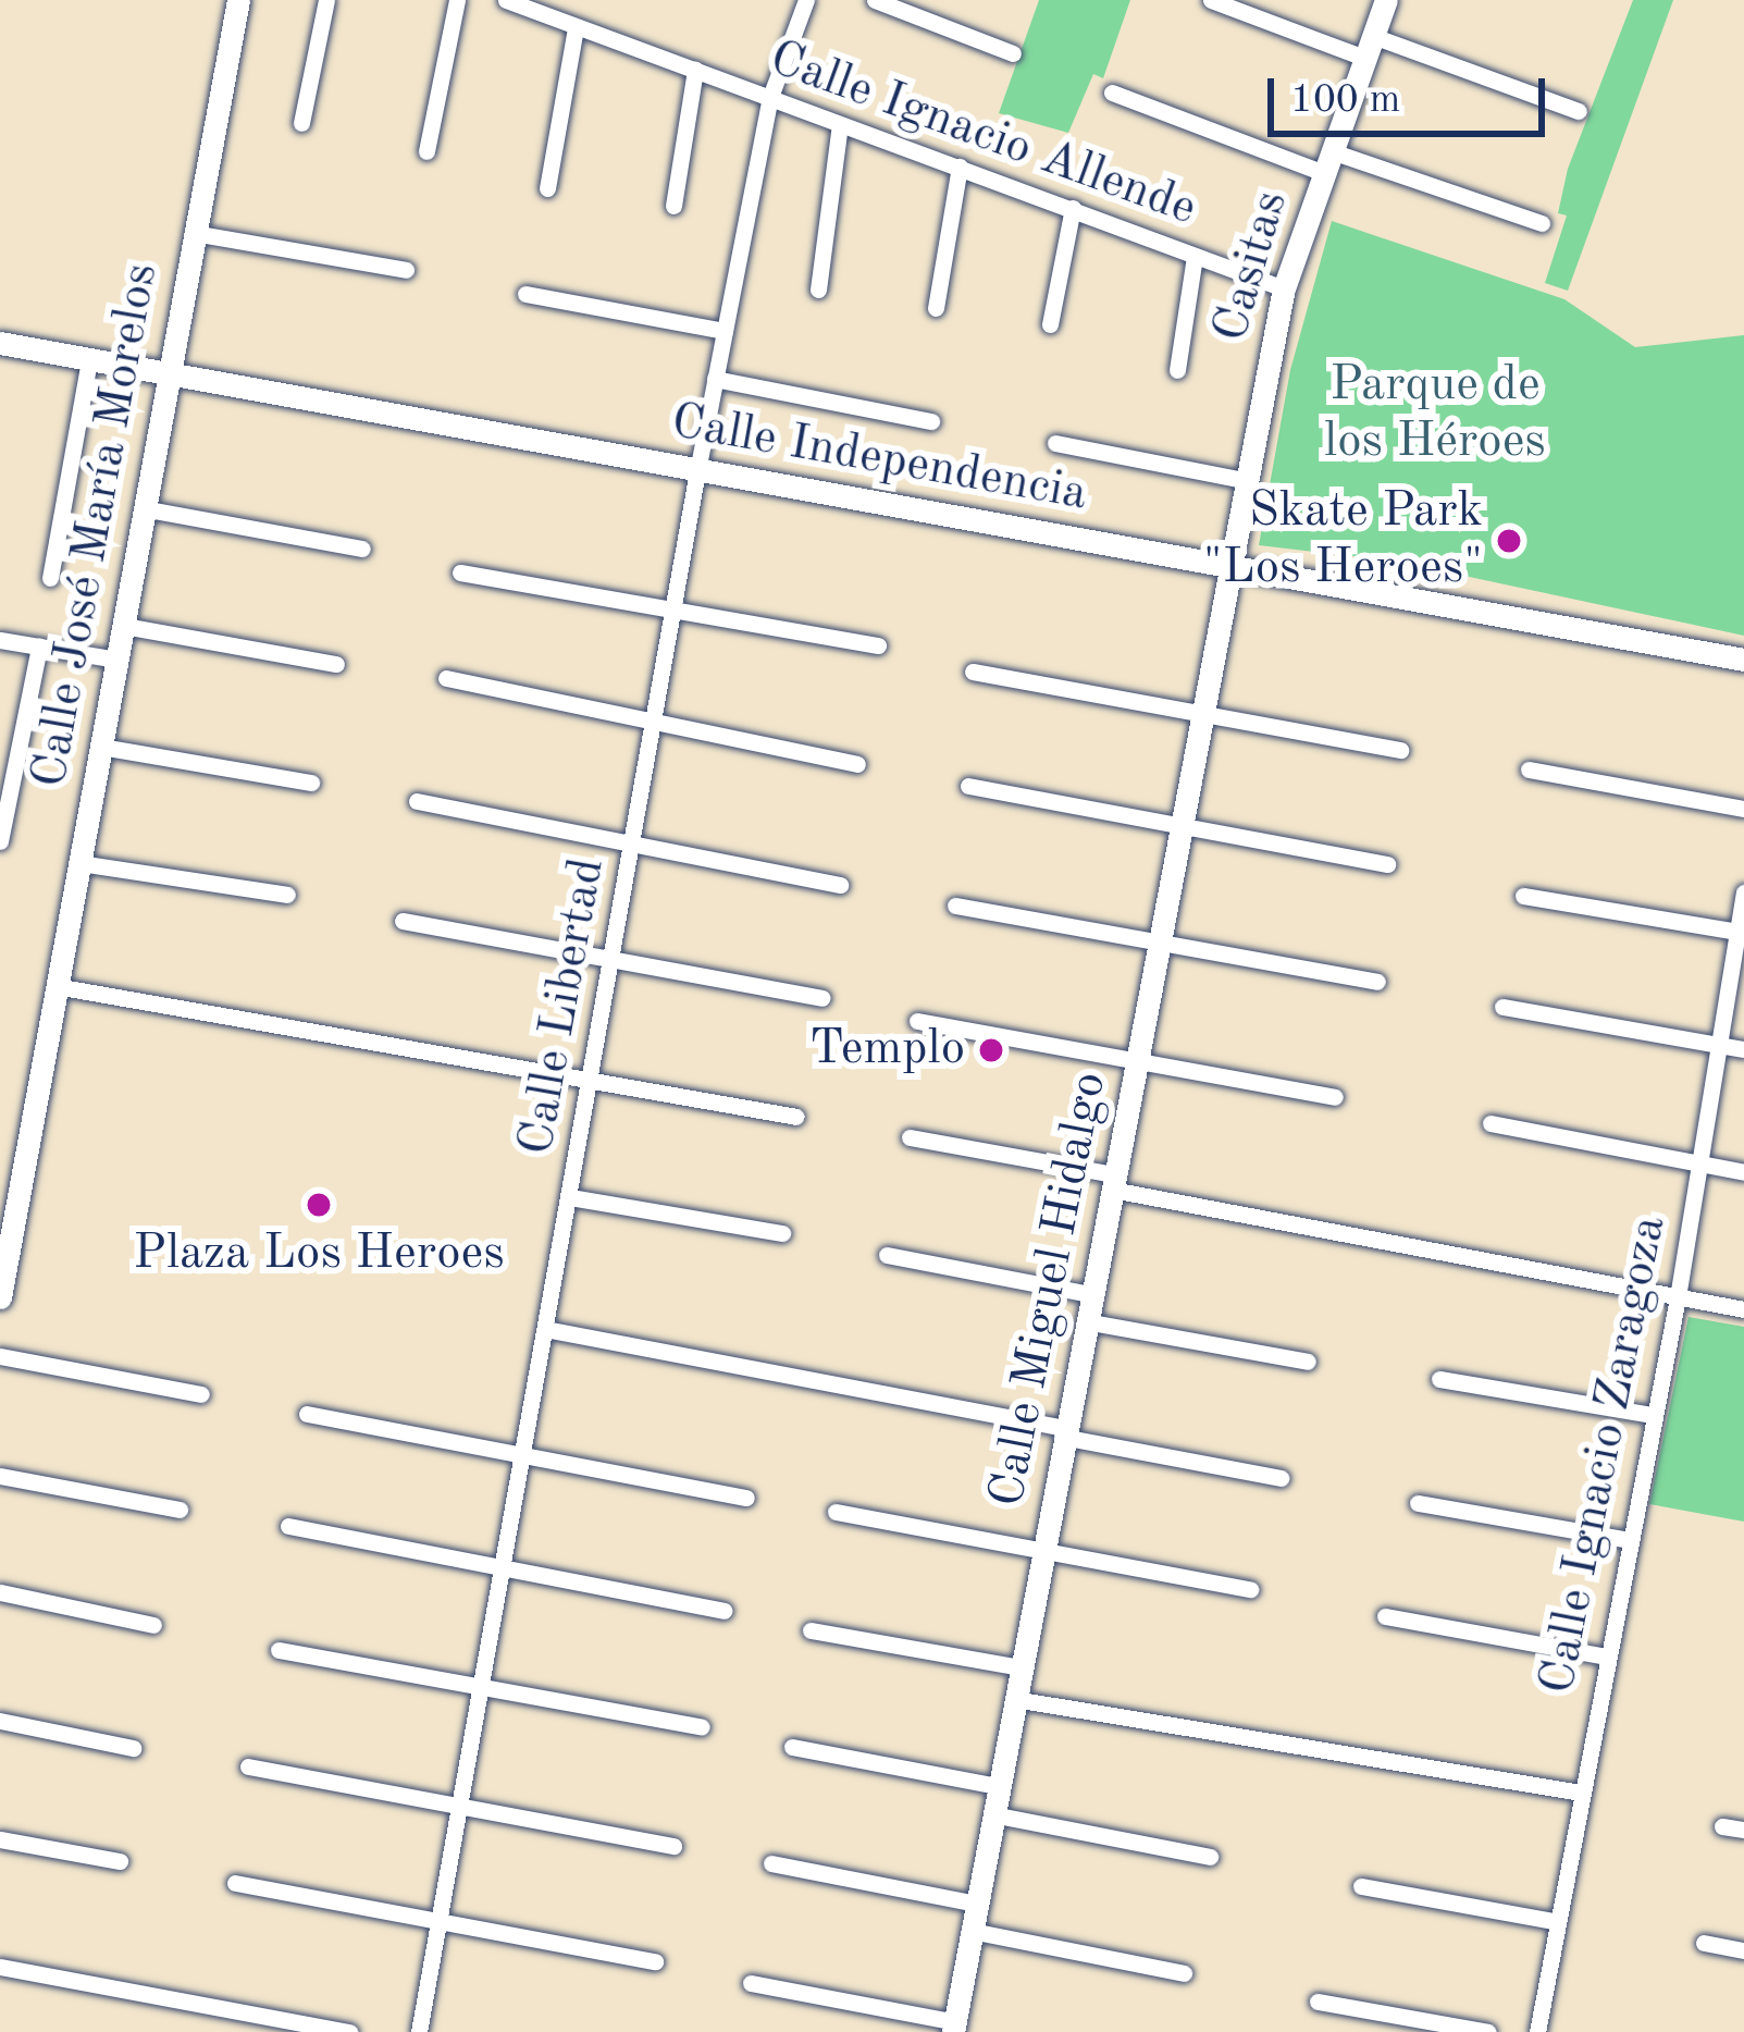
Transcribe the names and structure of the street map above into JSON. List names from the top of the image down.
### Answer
{
  "streets": {
    "street": [
      "Calle Ignacio Allende",
      "Casitas",
      "Calle Independencia",
      "Calle José María Morelos",
      "Calle Libertad",
      "Calle Miguel Hidalgo",
      "Calle Ignacio Zaragoza"
    ]
  },
  "crossings": [
    ["Calle Ignacio Allende", "Casitas"],
    ["Calle Ignacio Allende", "Calle Libertad"],
    ["Casitas", "Calle Independencia"],
    ["Casitas", "Calle Miguel Hidalgo"],
    ["Calle Independencia", "Calle José María Morelos"],
    ["Calle Independencia", "Calle Libertad"],
    ["Calle Independencia", "Calle Miguel Hidalgo"]
  ],
  "parks": ["Parque de los Héroes"],
  "places": ["Skate Park \"Los Heroes\"", "Templo", "Plaza Los Heroes"],
  "scale_bar": "100 m"
}
